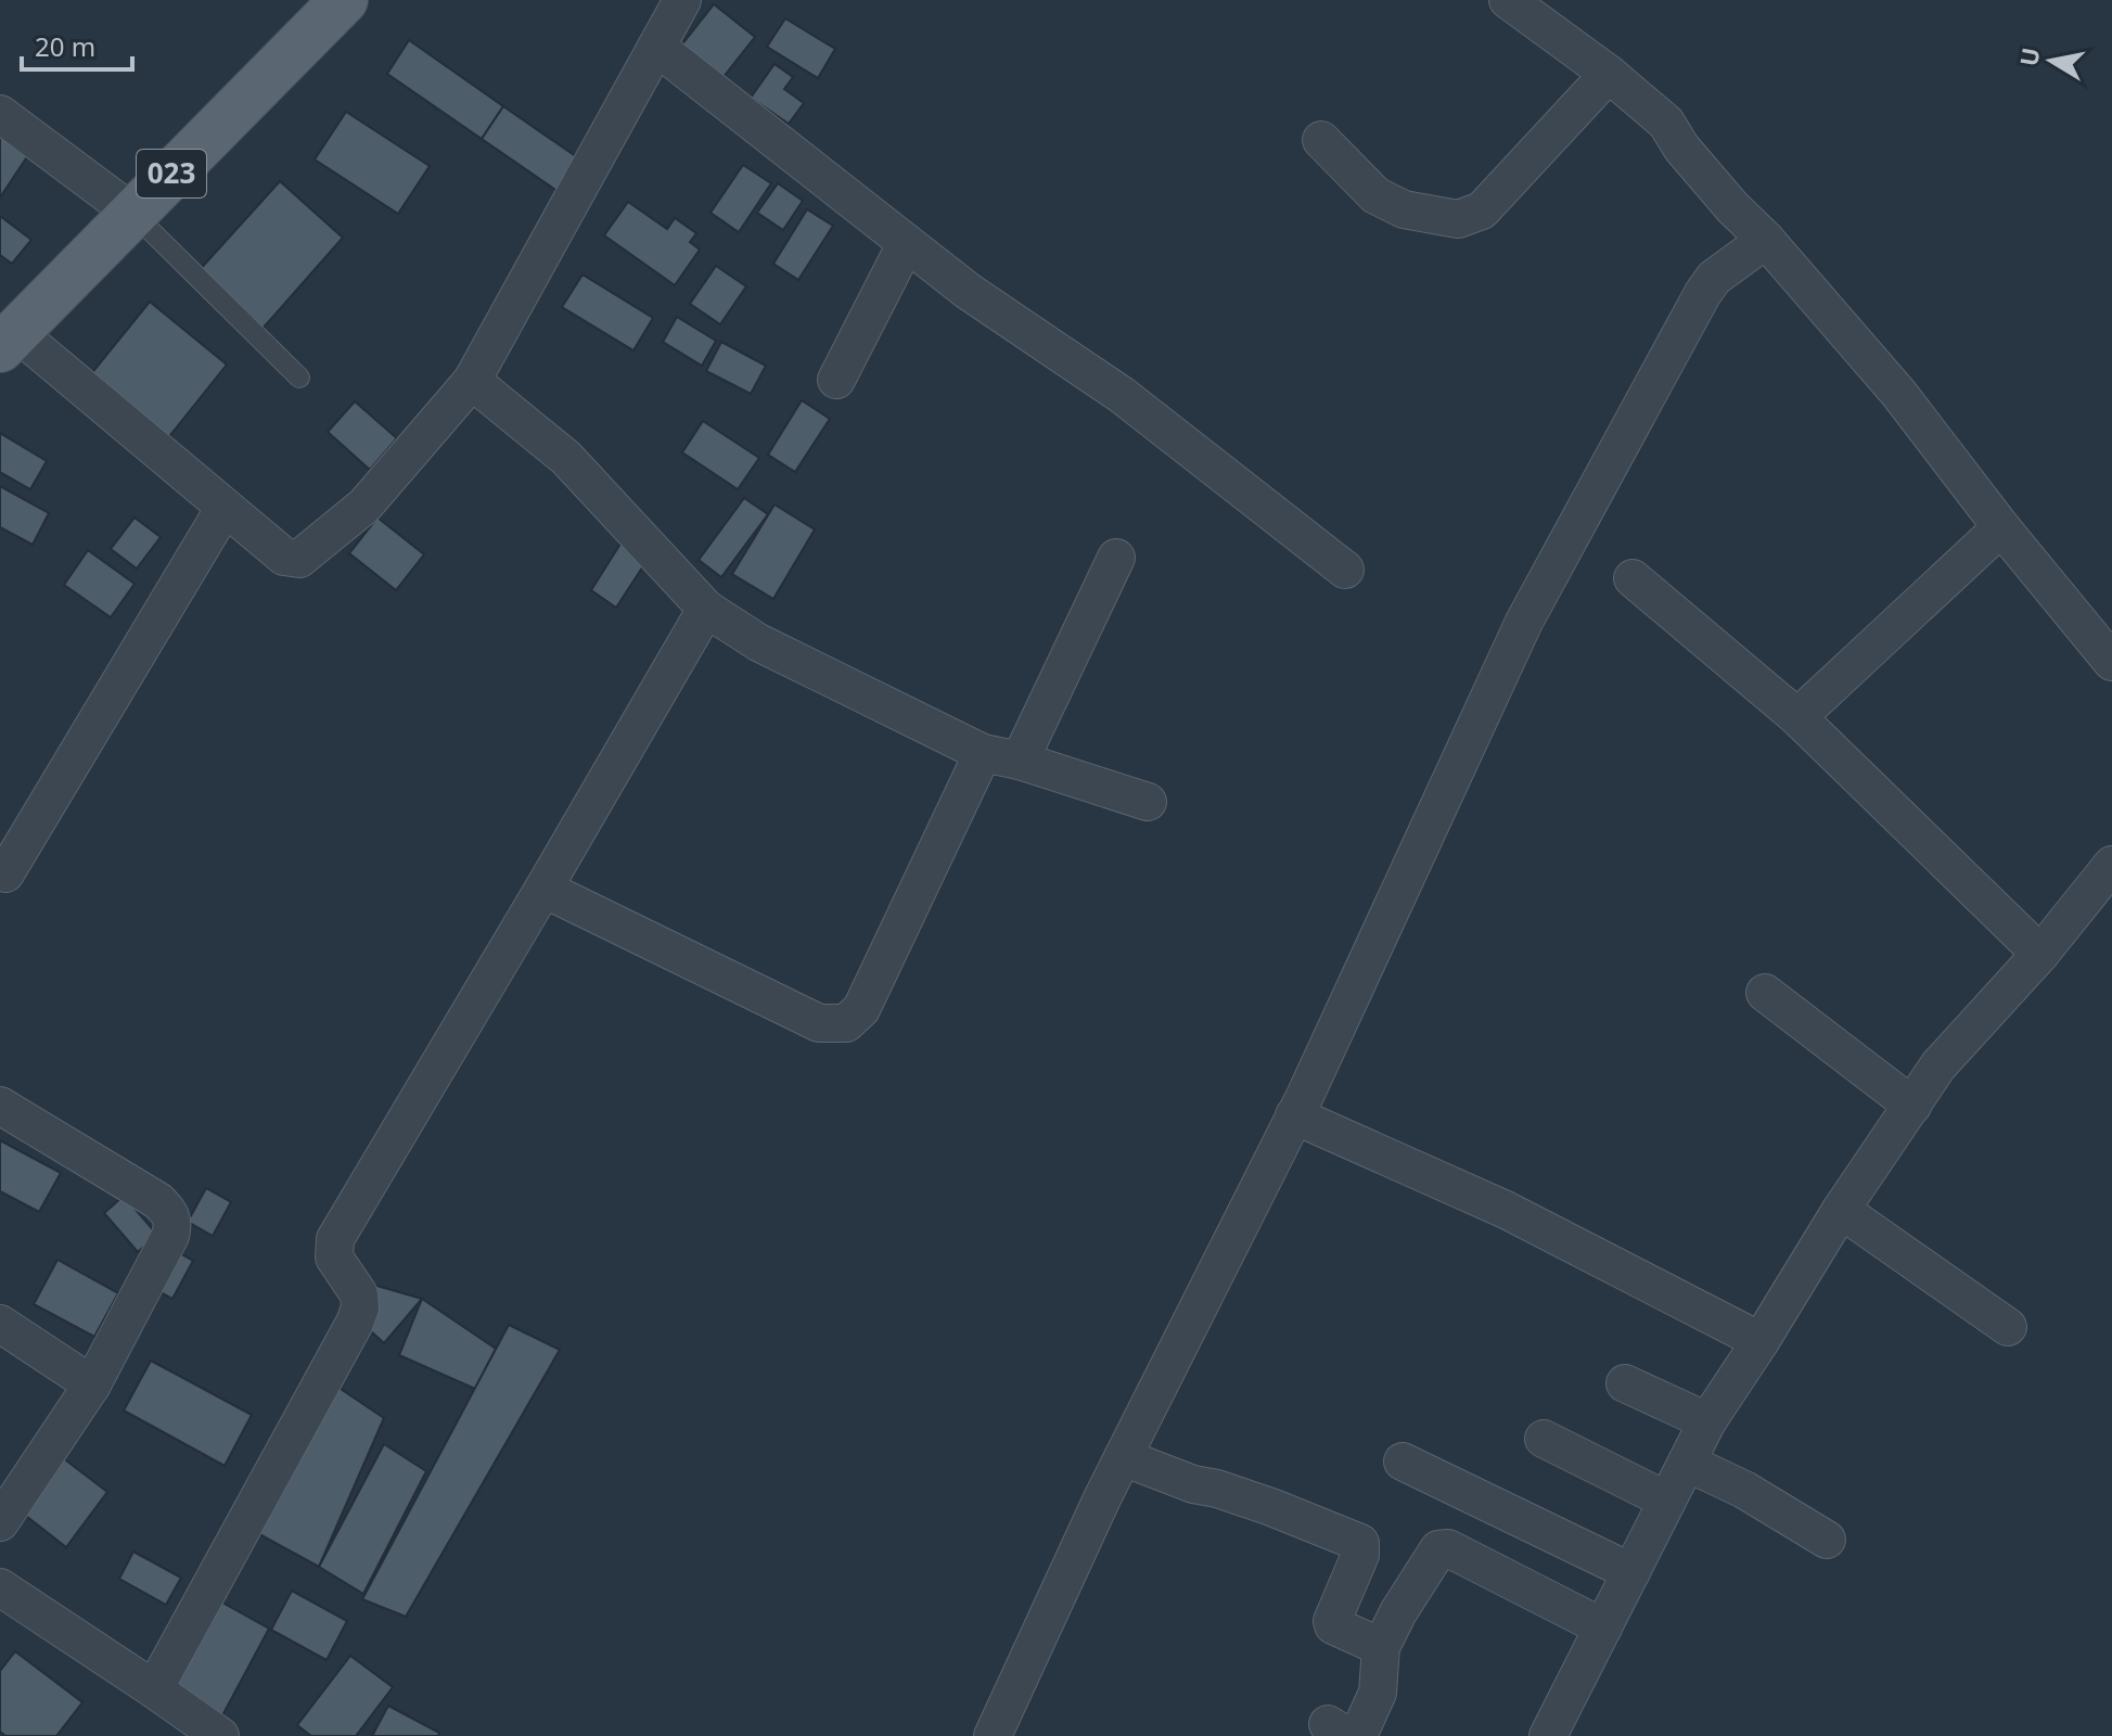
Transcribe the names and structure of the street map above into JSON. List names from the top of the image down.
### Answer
{
  "streets": {
    "main road": ["023"]
  },
  "scale_bar": "20 m",
  "north": "left"
}
